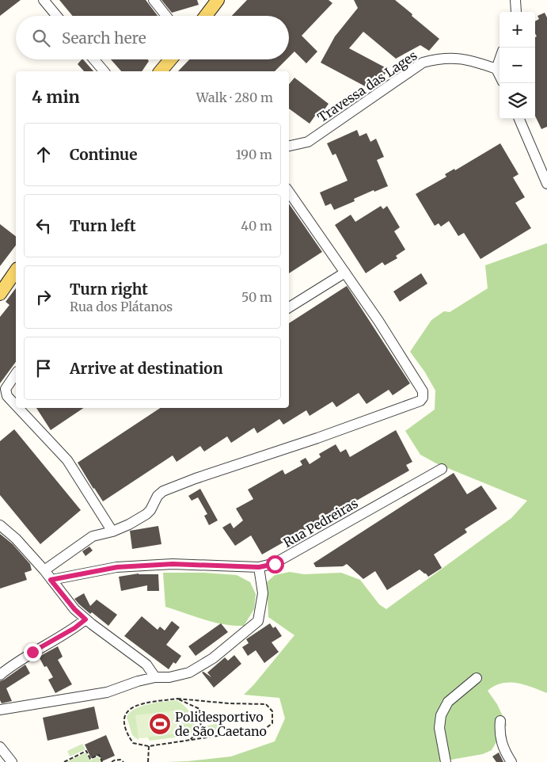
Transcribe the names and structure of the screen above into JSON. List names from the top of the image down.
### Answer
{
  "streets": {
    "street": ["Travessa das Lages", "Rua Pedreiras"]
  },
  "places": {
    "sports": ["Polidesportivo de São Caetano"]
  },
  "page": {
    "map_buttons": ["+", "−"],
    "search": "Search here",
    "heading": ["4 min", "Walk · 280 m"],
    "list": [
      ["Continue", "190 m"],
      ["Turn left", "40 m"],
      ["Turn right", "Rua dos Plátanos", "50 m"],
      "Arrive at destination"
    ]
  }
}
